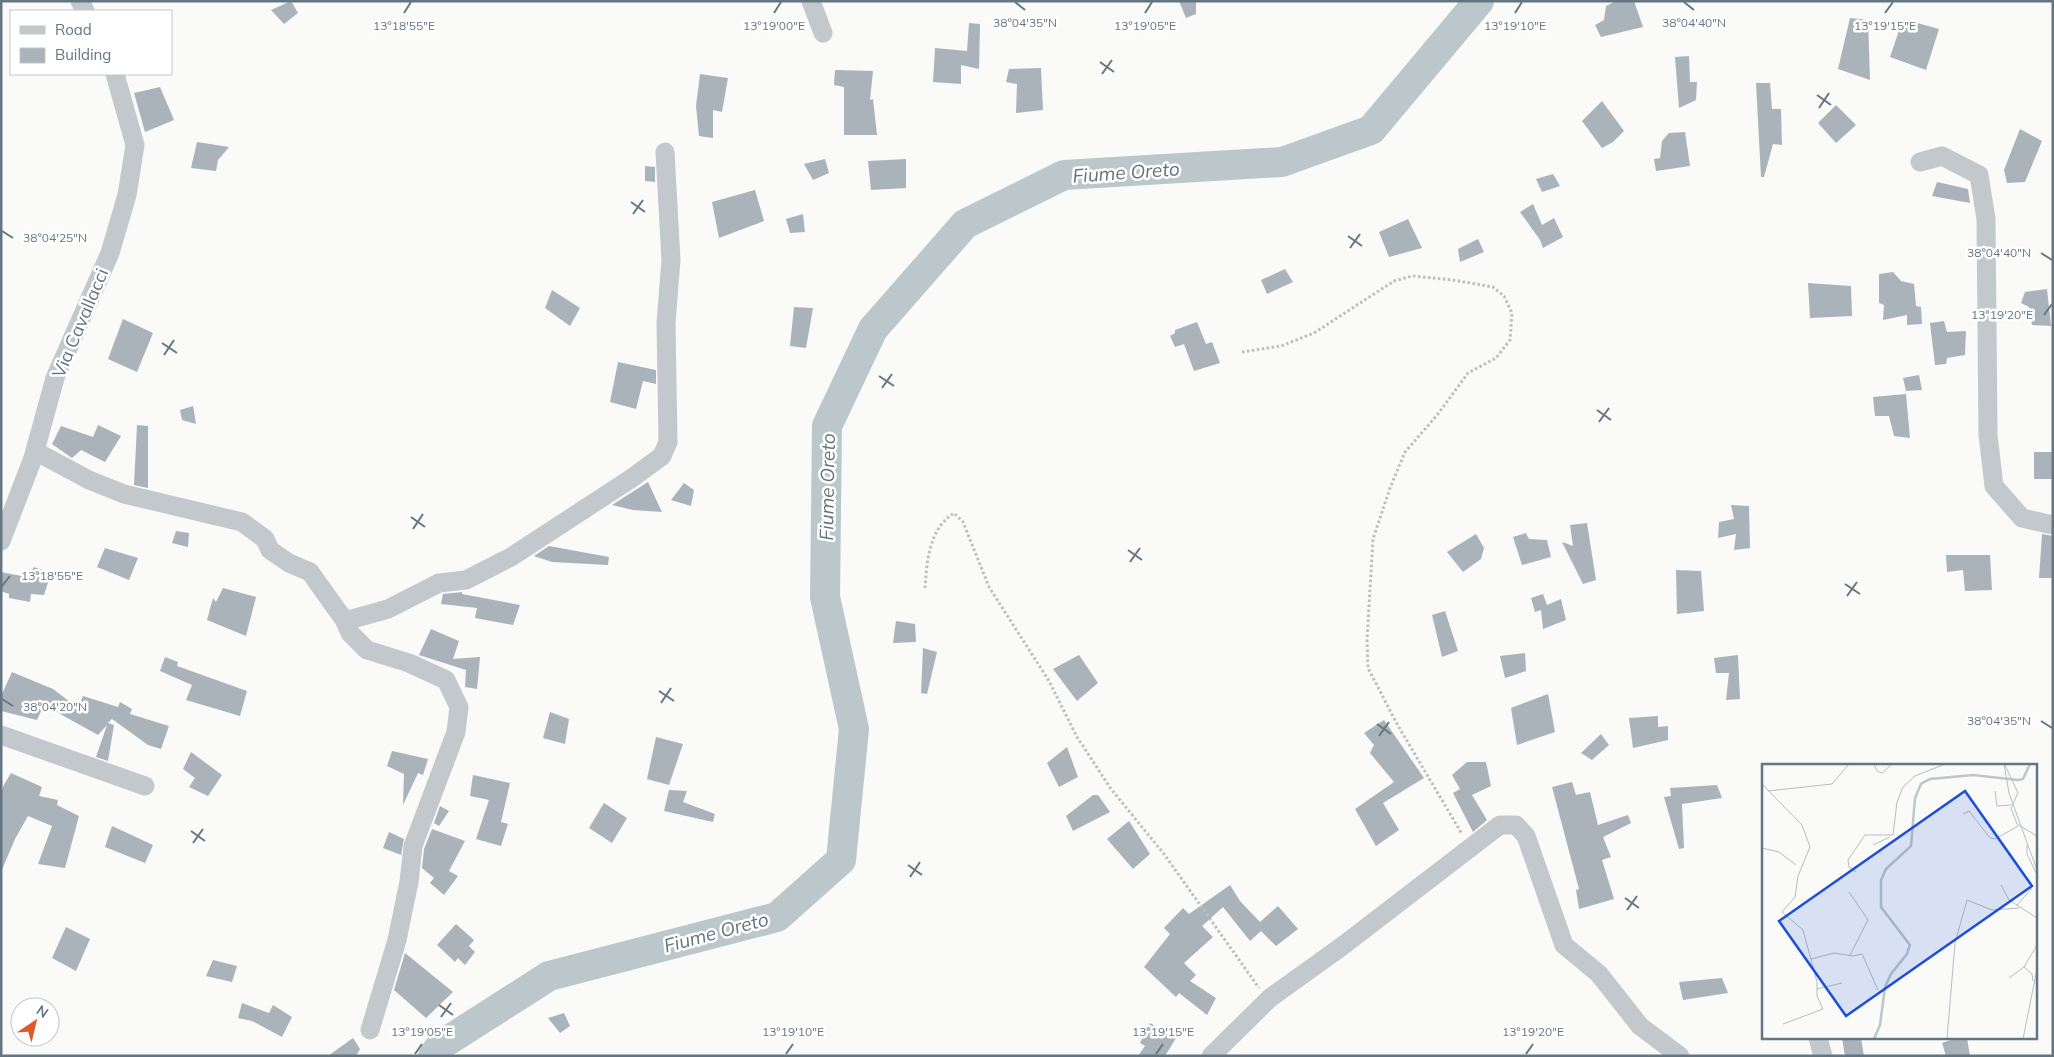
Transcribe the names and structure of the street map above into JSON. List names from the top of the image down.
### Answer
{
  "streets": {
    "street": ["Via Cavallacci"]
  },
  "water": ["Fiume Oreto"],
  "legend": ["Road", "Building"],
  "north": "top right",
  "coordinates": [
    "38°04'35\"N",
    "38°04'40\"N",
    "13°18'55\"E",
    "13°19'00\"E",
    "13°19'05\"E",
    "13°19'10\"E",
    "13°19'15\"E",
    "38°04'25\"N",
    "13°19'20\"E",
    "38°04'20\"N"
  ]
}
